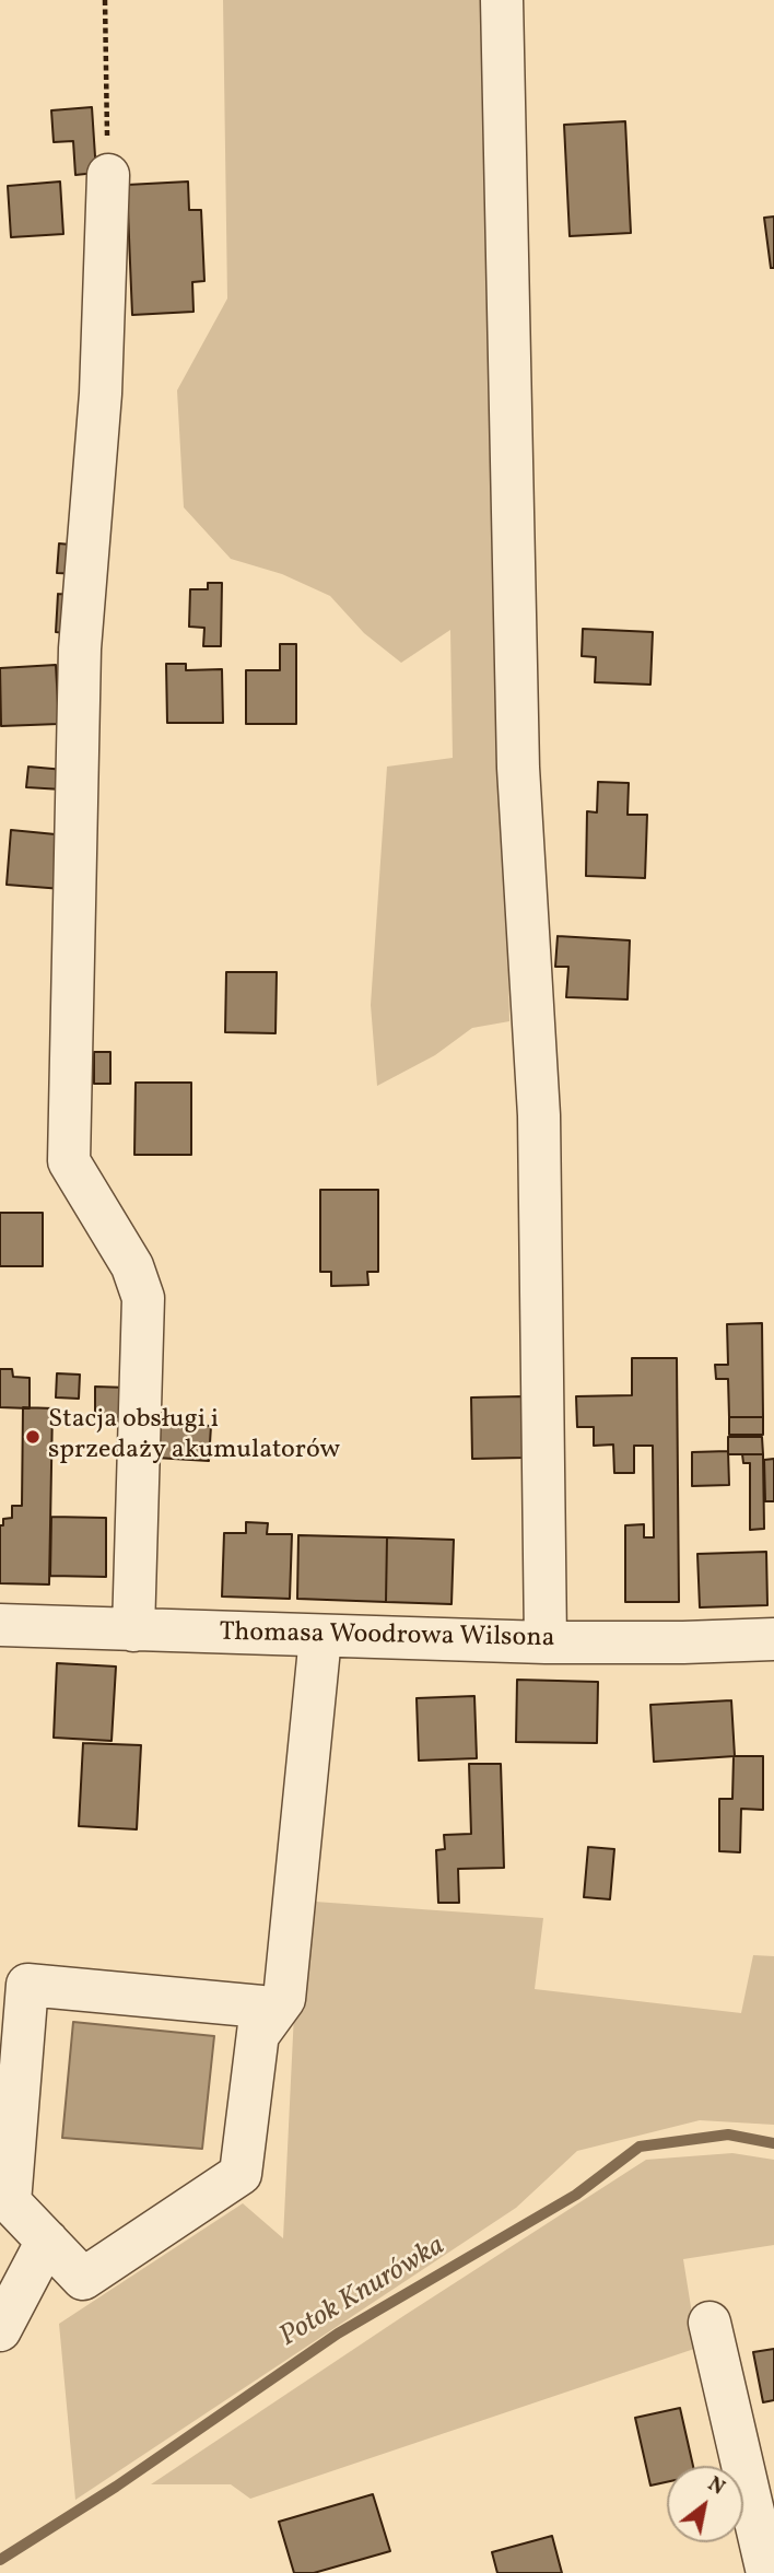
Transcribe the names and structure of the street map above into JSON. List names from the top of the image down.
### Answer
{
  "streets": {
    "street": ["Thomasa Woodrowa Wilsona"]
  },
  "water": ["Potok Knurówka"],
  "places": ["Stacja obsługi i sprzedaży akumulatorów"],
  "north": "top right"
}
